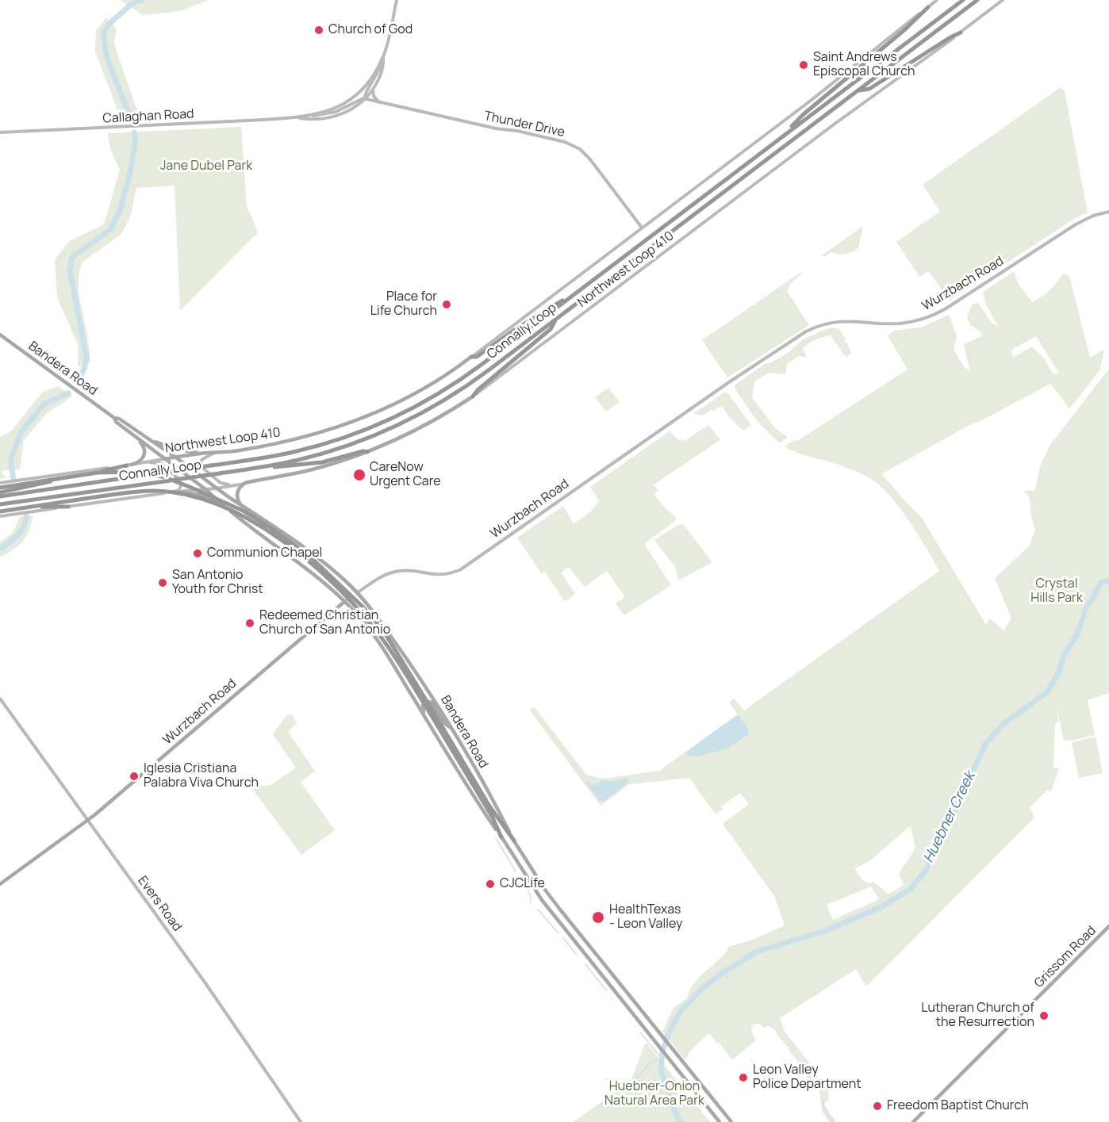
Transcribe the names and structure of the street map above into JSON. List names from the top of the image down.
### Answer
{
  "streets": {
    "highway": ["Connally Loop"],
    "main road": [
      "Callaghan Road",
      "Thunder Drive",
      "Northwest Loop 410",
      "Wurzbach Road",
      "Bandera Road",
      "Evers Road",
      "Grissom Road"
    ]
  },
  "crossings": [
    ["Callaghan Road", "Thunder Drive"],
    ["Thunder Drive", "Northwest Loop 410"],
    ["Northwest Loop 410", "Bandera Road"],
    ["Wurzbach Road", "Bandera Road"],
    ["Wurzbach Road", "Evers Road"]
  ],
  "water": ["Huebner Creek"],
  "parks": ["Jane Dubel Park", "Crystal Hills Park", "Huebner-Onion Natural Area Park"],
  "places": [
    "Church of God",
    "Saint Andrews Episcopal Church",
    "Place for Life Church",
    "CareNow Urgent Care",
    "Communion Chapel",
    "San Antonio Youth for Christ",
    "Redeemed Christian Church of San Antonio",
    "Iglesia Cristiana Palabra Viva Church",
    "CJCLife",
    "HealthTexas - Leon Valley",
    "Lutheran Church of the Resurrection",
    "Leon Valley Police Department",
    "Freedom Baptist Church"
  ]
}
